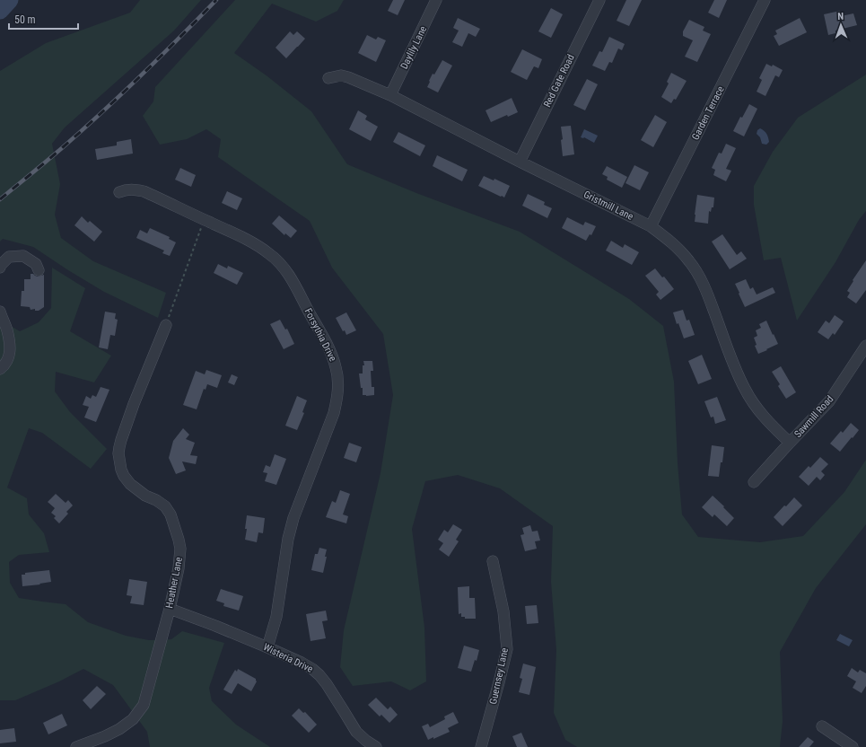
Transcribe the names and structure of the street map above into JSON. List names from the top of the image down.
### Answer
{
  "streets": {
    "street": [
      "Daylily Lane",
      "Red Gate Road",
      "Garden Terrace",
      "Gristmill Lane",
      "Forsythia Drive",
      "Sawmill Road",
      "Heather Lane",
      "Wisteria Drive",
      "Guernsey Lane"
    ]
  },
  "crossings": [
    ["Daylily Lane", "Gristmill Lane"],
    ["Red Gate Road", "Gristmill Lane"],
    ["Garden Terrace", "Gristmill Lane"],
    ["Gristmill Lane", "Sawmill Road"],
    ["Forsythia Drive", "Wisteria Drive"],
    ["Heather Lane", "Wisteria Drive"]
  ],
  "scale_bar": "50 m",
  "north": "top"
}
